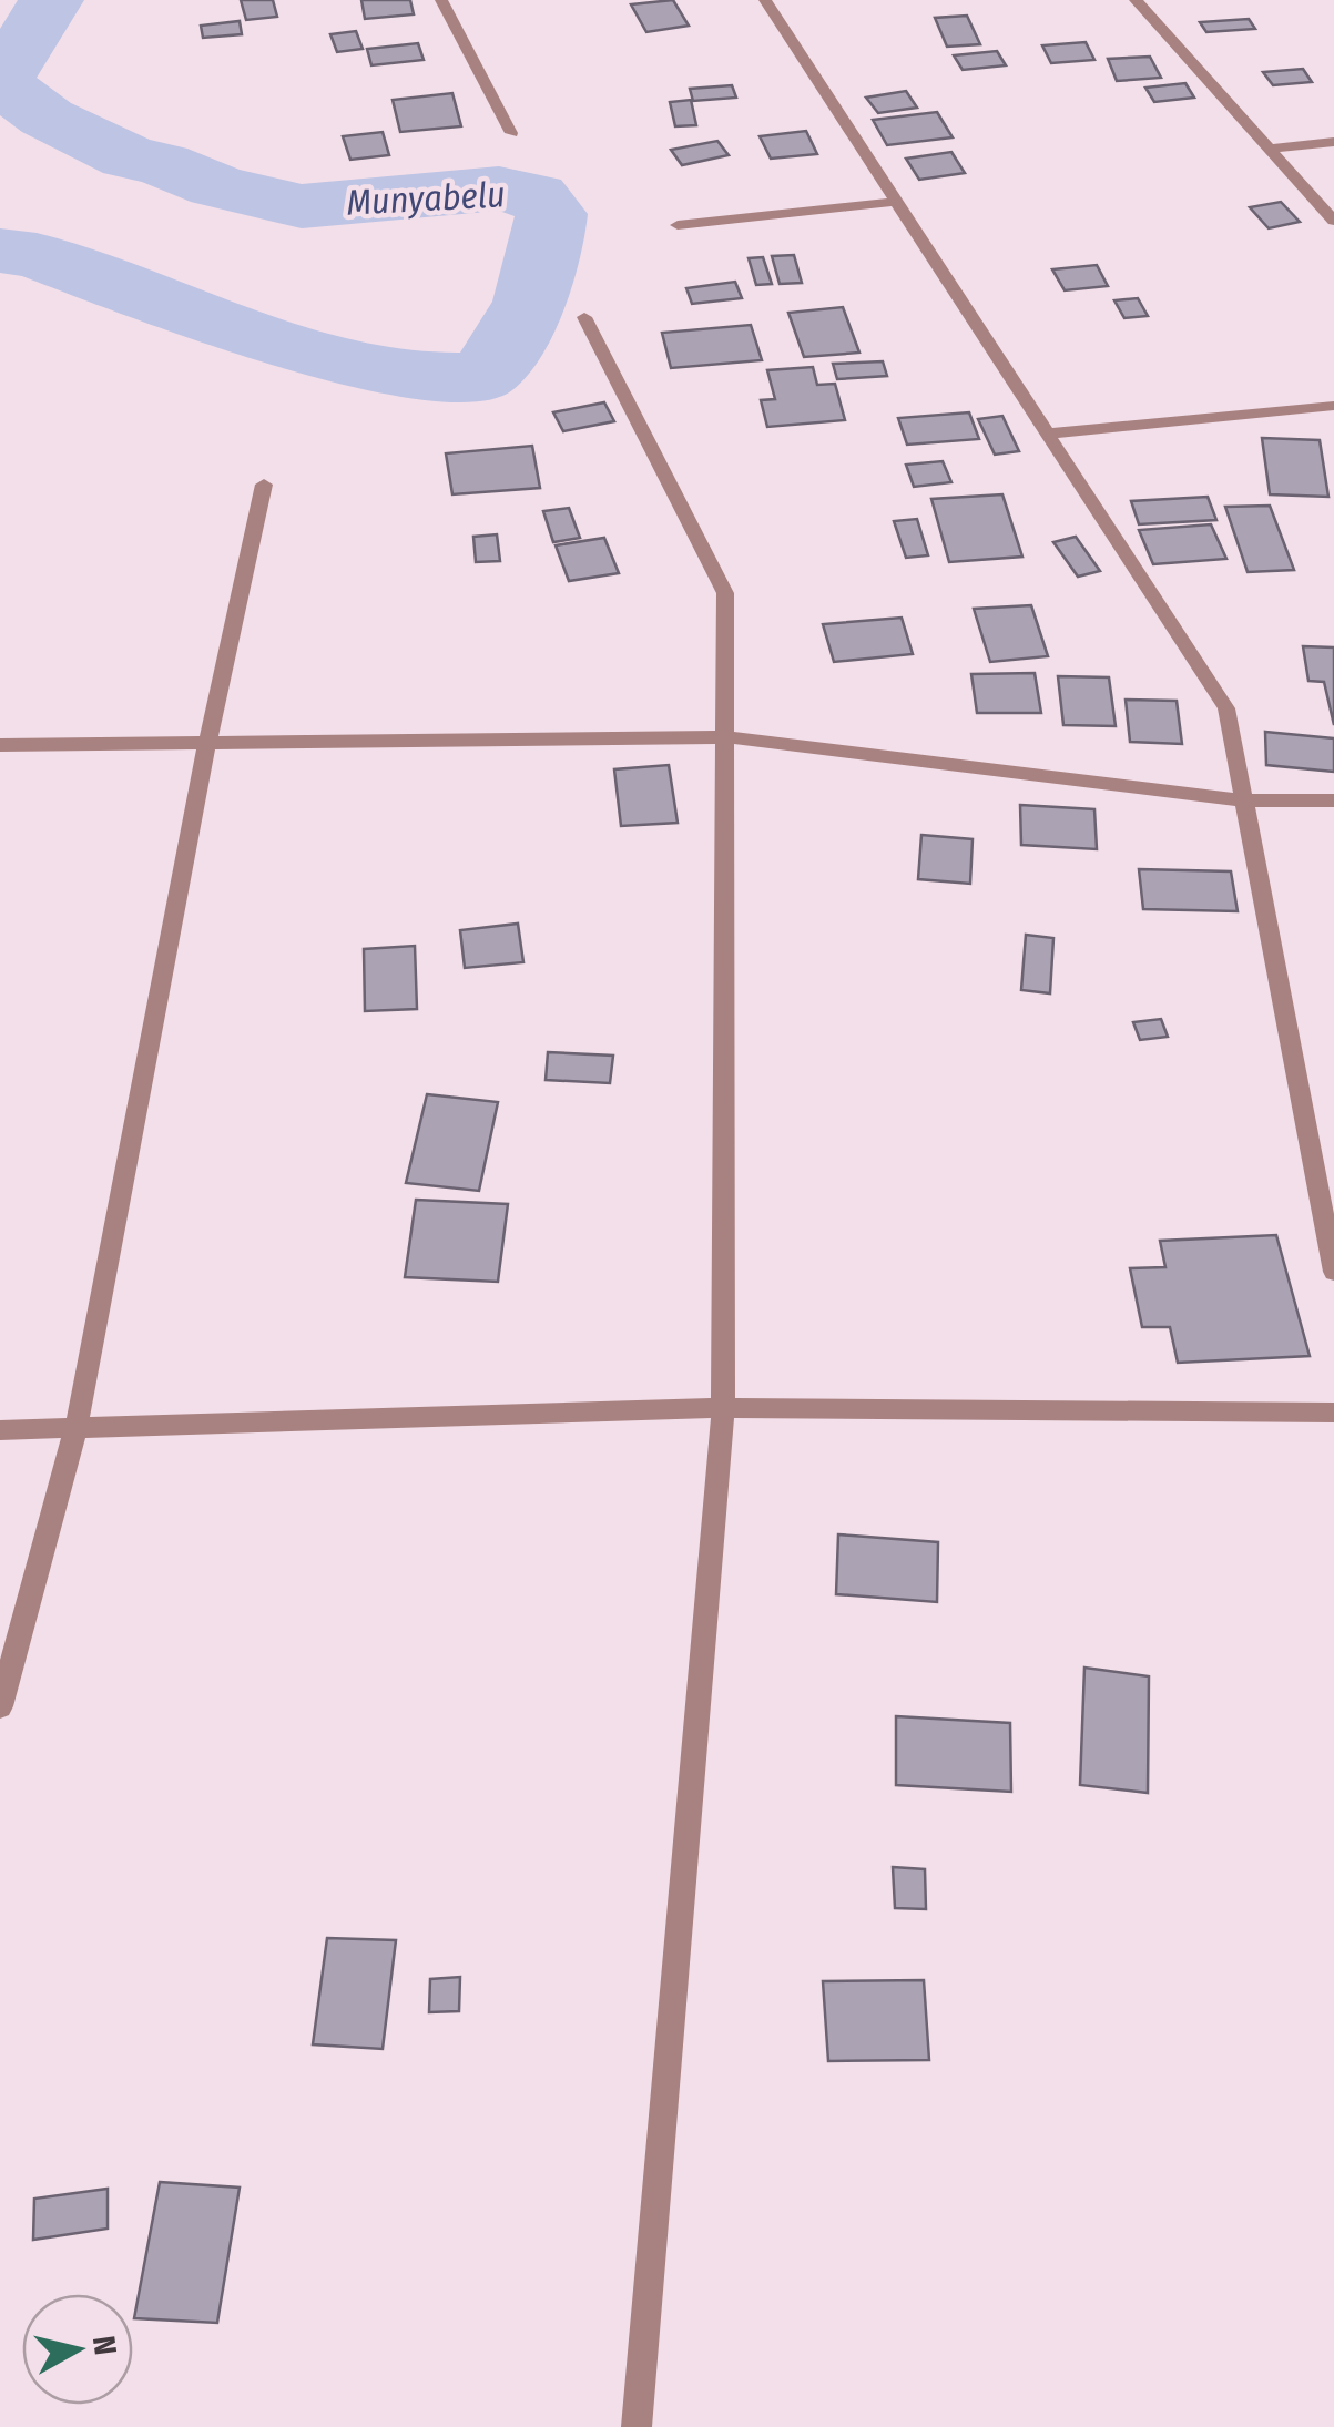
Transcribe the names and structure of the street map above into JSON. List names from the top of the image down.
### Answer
{
  "water": ["Munyabelu"],
  "north": "right"
}
